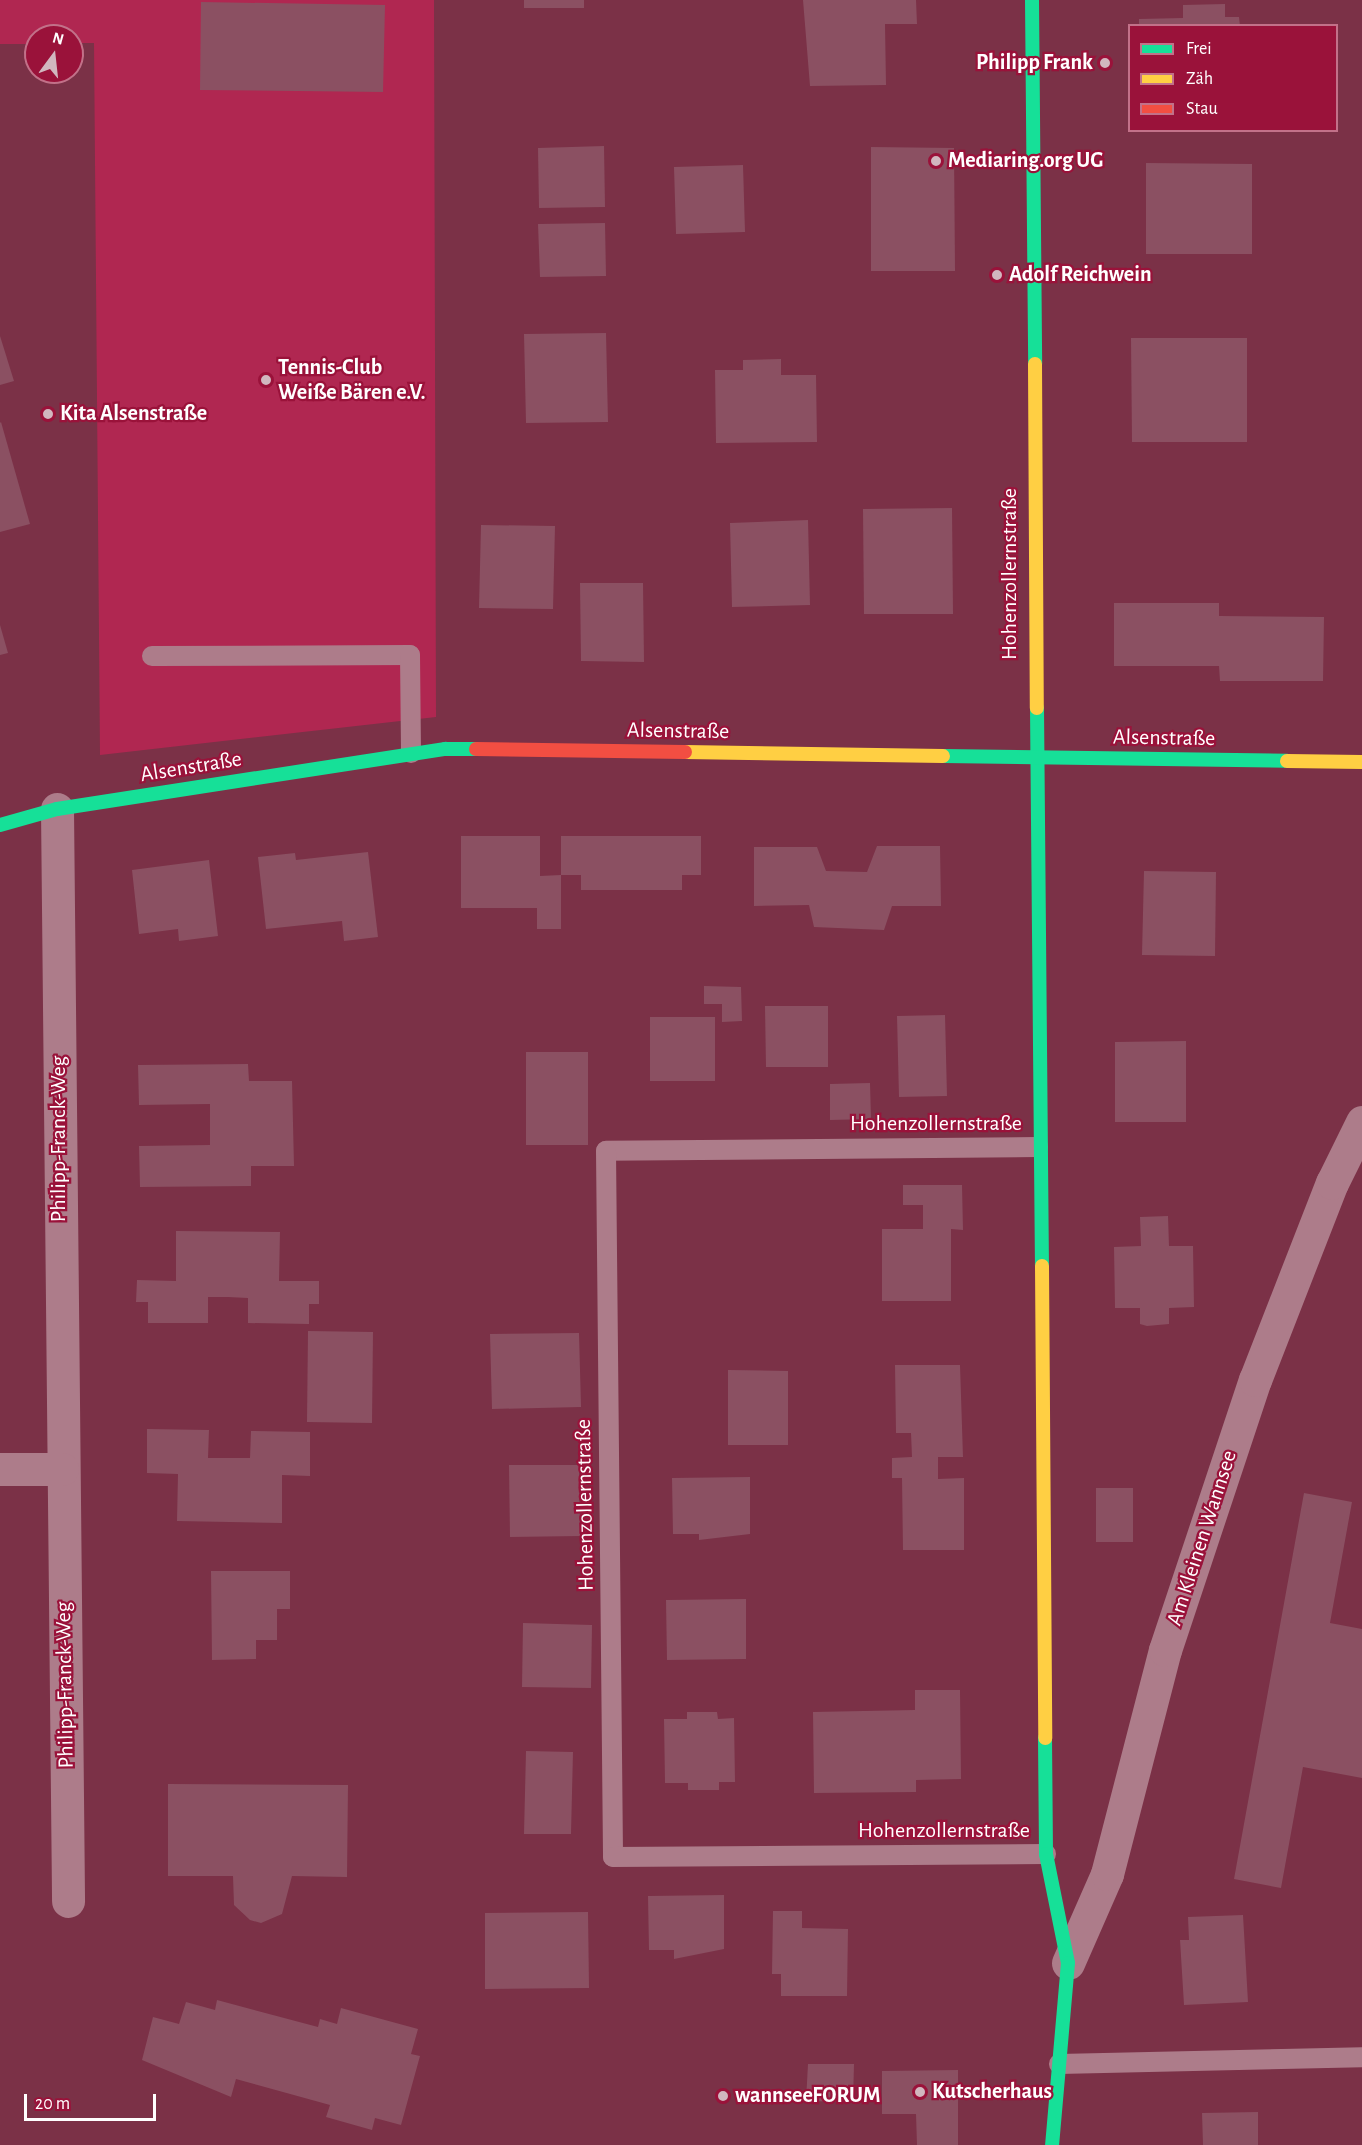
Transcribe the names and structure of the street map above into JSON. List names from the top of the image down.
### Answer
{
  "streets": {
    "street": [
      "Hohenzollernstraße",
      "Alsenstraße",
      "Philipp-Franck-Weg",
      "Am Kleinen Wannsee"
    ]
  },
  "crossings": [
    ["Hohenzollernstraße", "Alsenstraße"],
    ["Hohenzollernstraße", "Am Kleinen Wannsee"],
    ["Alsenstraße", "Philipp-Franck-Weg"]
  ],
  "places": [
    "Philipp Frank",
    "Mediaring.org UG",
    "Adolf Reichwein",
    "Tennis-Club Weiße Bären e.V.",
    "Kita Alsenstraße",
    "Kutscherhaus",
    "wannseeFORUM"
  ],
  "legend": ["Frei", "Zäh", "Stau"],
  "scale_bar": "20 m",
  "north": "top"
}
